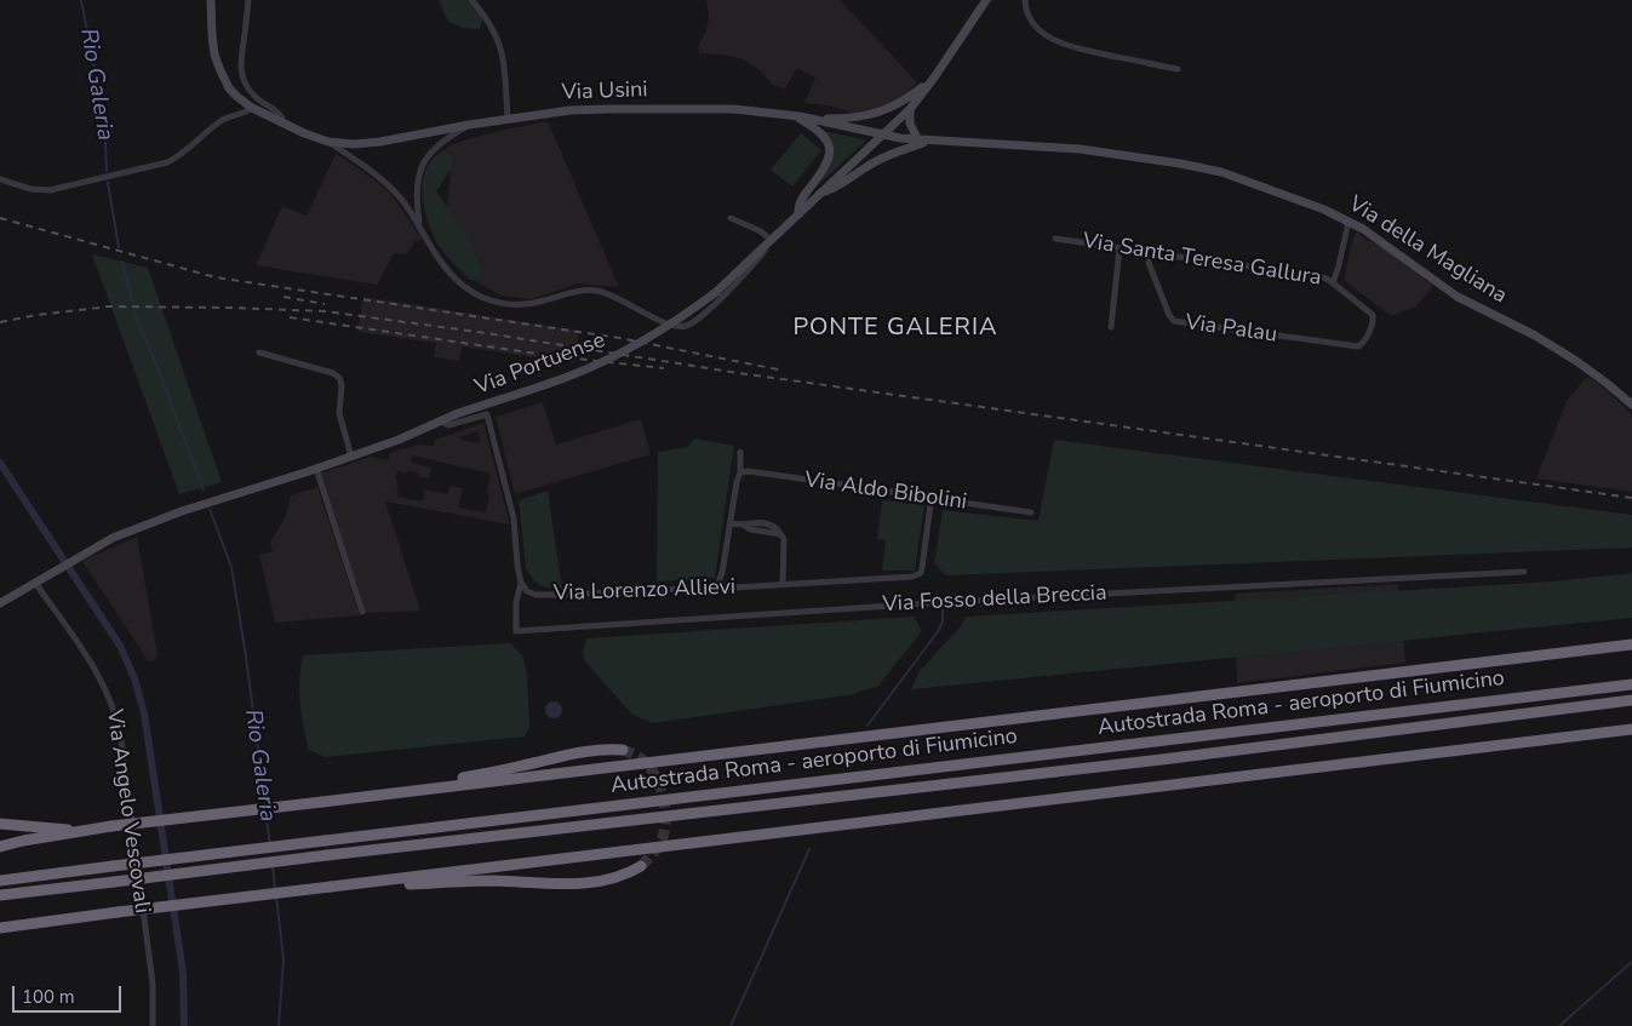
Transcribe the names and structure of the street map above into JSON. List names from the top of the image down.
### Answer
{
  "streets": {
    "highway": ["Autostrada Roma - aeroporto di Fiumicino"],
    "main road": ["Via Usini", "Via della Magliana", "Via Portuense"],
    "street": [
      "Via Santa Teresa Gallura",
      "Via Palau",
      "Via Aldo Bibolini",
      "Via Lorenzo Allievi",
      "Via Fosso della Breccia",
      "Via Angelo Vescovali"
    ]
  },
  "crossings": [
    ["Via Usini", "Via della Magliana"],
    ["Via Usini", "Via Portuense"],
    ["Via Santa Teresa Gallura", "Via Palau"],
    ["Via Portuense", "Via Lorenzo Allievi"],
    ["Via Portuense", "Via Angelo Vescovali"],
    ["Via Aldo Bibolini", "Via Lorenzo Allievi"],
    ["Via Lorenzo Allievi", "Via Fosso della Breccia"]
  ],
  "districts": ["PONTE GALERIA"],
  "water": ["Rio Galeria"],
  "scale_bar": "100 m"
}
